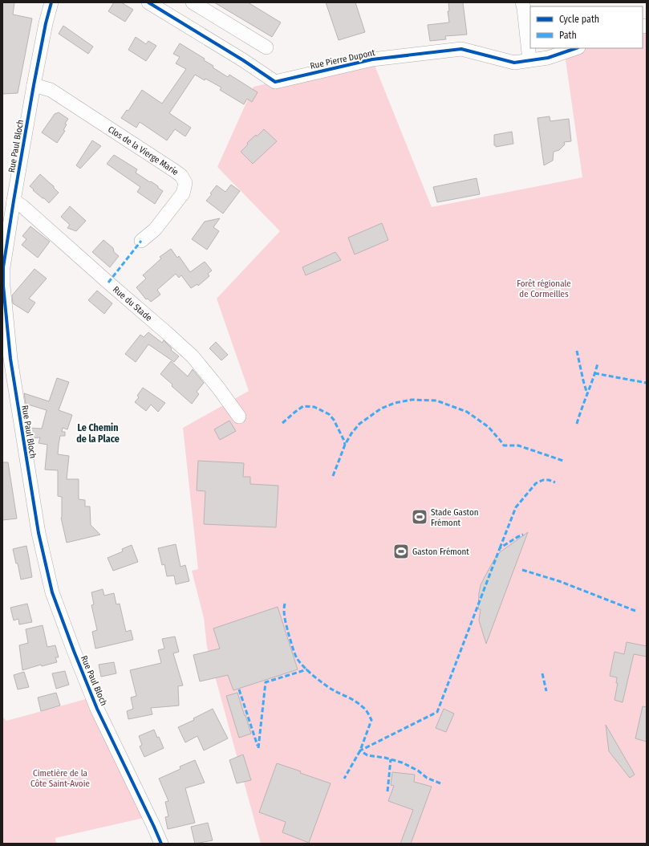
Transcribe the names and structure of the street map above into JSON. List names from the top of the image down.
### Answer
{
  "streets": {
    "street": [
      "Rue Pierre Dupont",
      "Rue Paul Bloch",
      "Clos de la Vierge Marie",
      "Rue du Stade"
    ]
  },
  "crossings": [
    ["Rue Paul Bloch", "Clos de la Vierge Marie"],
    ["Rue Paul Bloch", "Rue du Stade"]
  ],
  "districts": ["Le Chemin de la Place"],
  "parks": ["Forêt régionale de Cormeilles", "Cimetière de la Côte Saint-Avoie"],
  "places": {
    "sports": ["Stade Gaston Frémont", "Gaston Frémont"]
  },
  "legend": ["Cycle path", "Path"]
}
